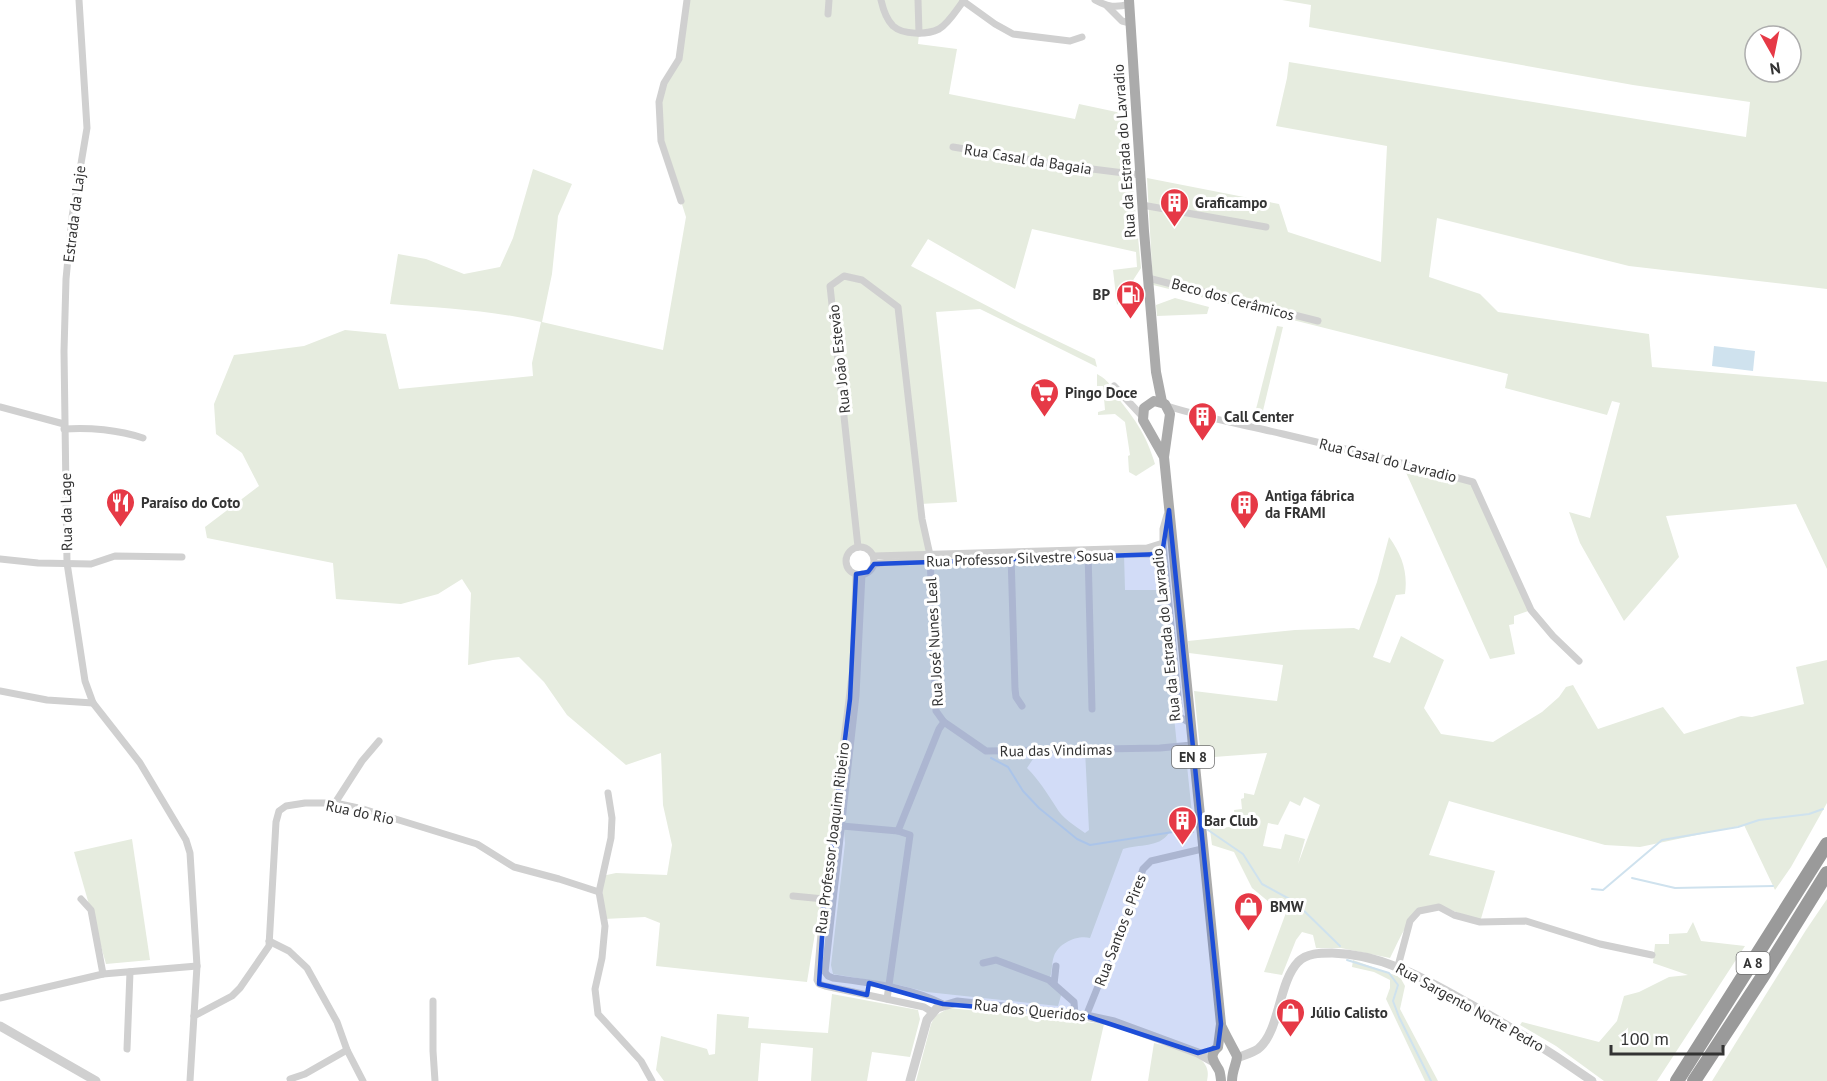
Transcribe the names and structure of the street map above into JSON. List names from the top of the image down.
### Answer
{
  "streets": {
    "highway": ["A 8"],
    "main road": ["Rua da Estrada do Lavradio", "EN 8"],
    "street": [
      "Rua Casal da Bagaia",
      "Estrada da Laje",
      "Beco dos Cerâmicos",
      "Rua João Estevão",
      "Rua Casal do Lavradio",
      "Rua da Lage",
      "Rua Professor Silvestre Sosua",
      "Rua José Nunes Leal",
      "Rua das Vindimas",
      "Rua do Rio",
      "Rua Professor Joaquim Ribeiro",
      "Rua Santos e Pires",
      "Rua Sargento Norte Pedro",
      "Rua dos Queridos"
    ]
  },
  "crossings": [
    ["Rua da Estrada do Lavradio", "Rua Casal da Bagaia"],
    ["Rua da Estrada do Lavradio", "Beco dos Cerâmicos"],
    ["Rua da Estrada do Lavradio", "Rua Casal do Lavradio"],
    ["Rua da Estrada do Lavradio", "Rua das Vindimas"],
    ["Rua da Estrada do Lavradio", "EN 8"],
    ["Rua da Estrada do Lavradio", "Rua Santos e Pires"],
    ["Rua da Estrada do Lavradio", "Rua Sargento Norte Pedro"],
    ["Rua da Estrada do Lavradio", "Rua dos Queridos"],
    ["Estrada da Laje", "Rua da Lage"],
    ["Rua João Estevão", "Rua Professor Silvestre Sosua"],
    ["Rua João Estevão", "Rua José Nunes Leal"],
    ["Rua João Estevão", "Rua Professor Joaquim Ribeiro"],
    ["Rua Casal do Lavradio", "EN 8"],
    ["Rua Professor Silvestre Sosua", "Rua José Nunes Leal"],
    ["Rua Professor Silvestre Sosua", "Rua Professor Joaquim Ribeiro"],
    ["Rua José Nunes Leal", "Rua das Vindimas"],
    ["Rua Professor Joaquim Ribeiro", "Rua dos Queridos"],
    ["Rua Santos e Pires", "Rua dos Queridos"]
  ],
  "places": {
    "building": [
      "Graficampo",
      "Call Center",
      "Antiga fábrica da FRAMI",
      "Bar Club"
    ],
    "fuel station": ["BP"],
    "supermarket": ["Pingo Doce"],
    "restaurant": ["Paraíso do Coto"],
    "shop": ["BMW", "Júlio Calisto"]
  },
  "scale_bar": "100 m",
  "north": "bottom"
}
